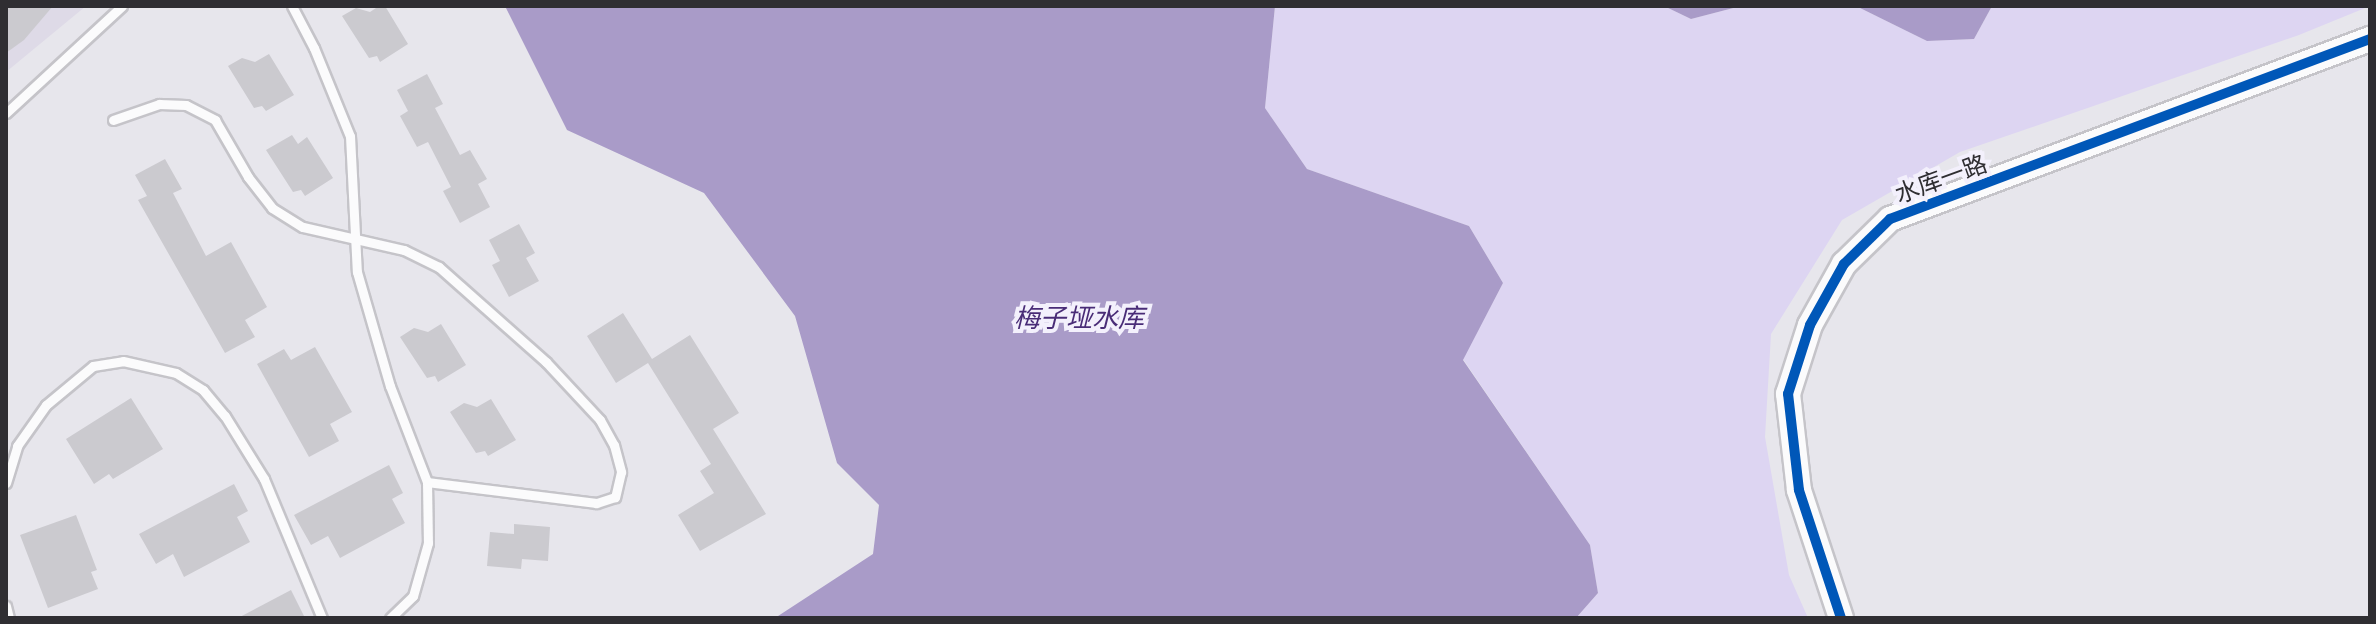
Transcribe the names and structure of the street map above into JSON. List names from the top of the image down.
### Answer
{
  "streets": {
    "street": ["水库一路"]
  },
  "water": ["梅子垭水库"]
}
